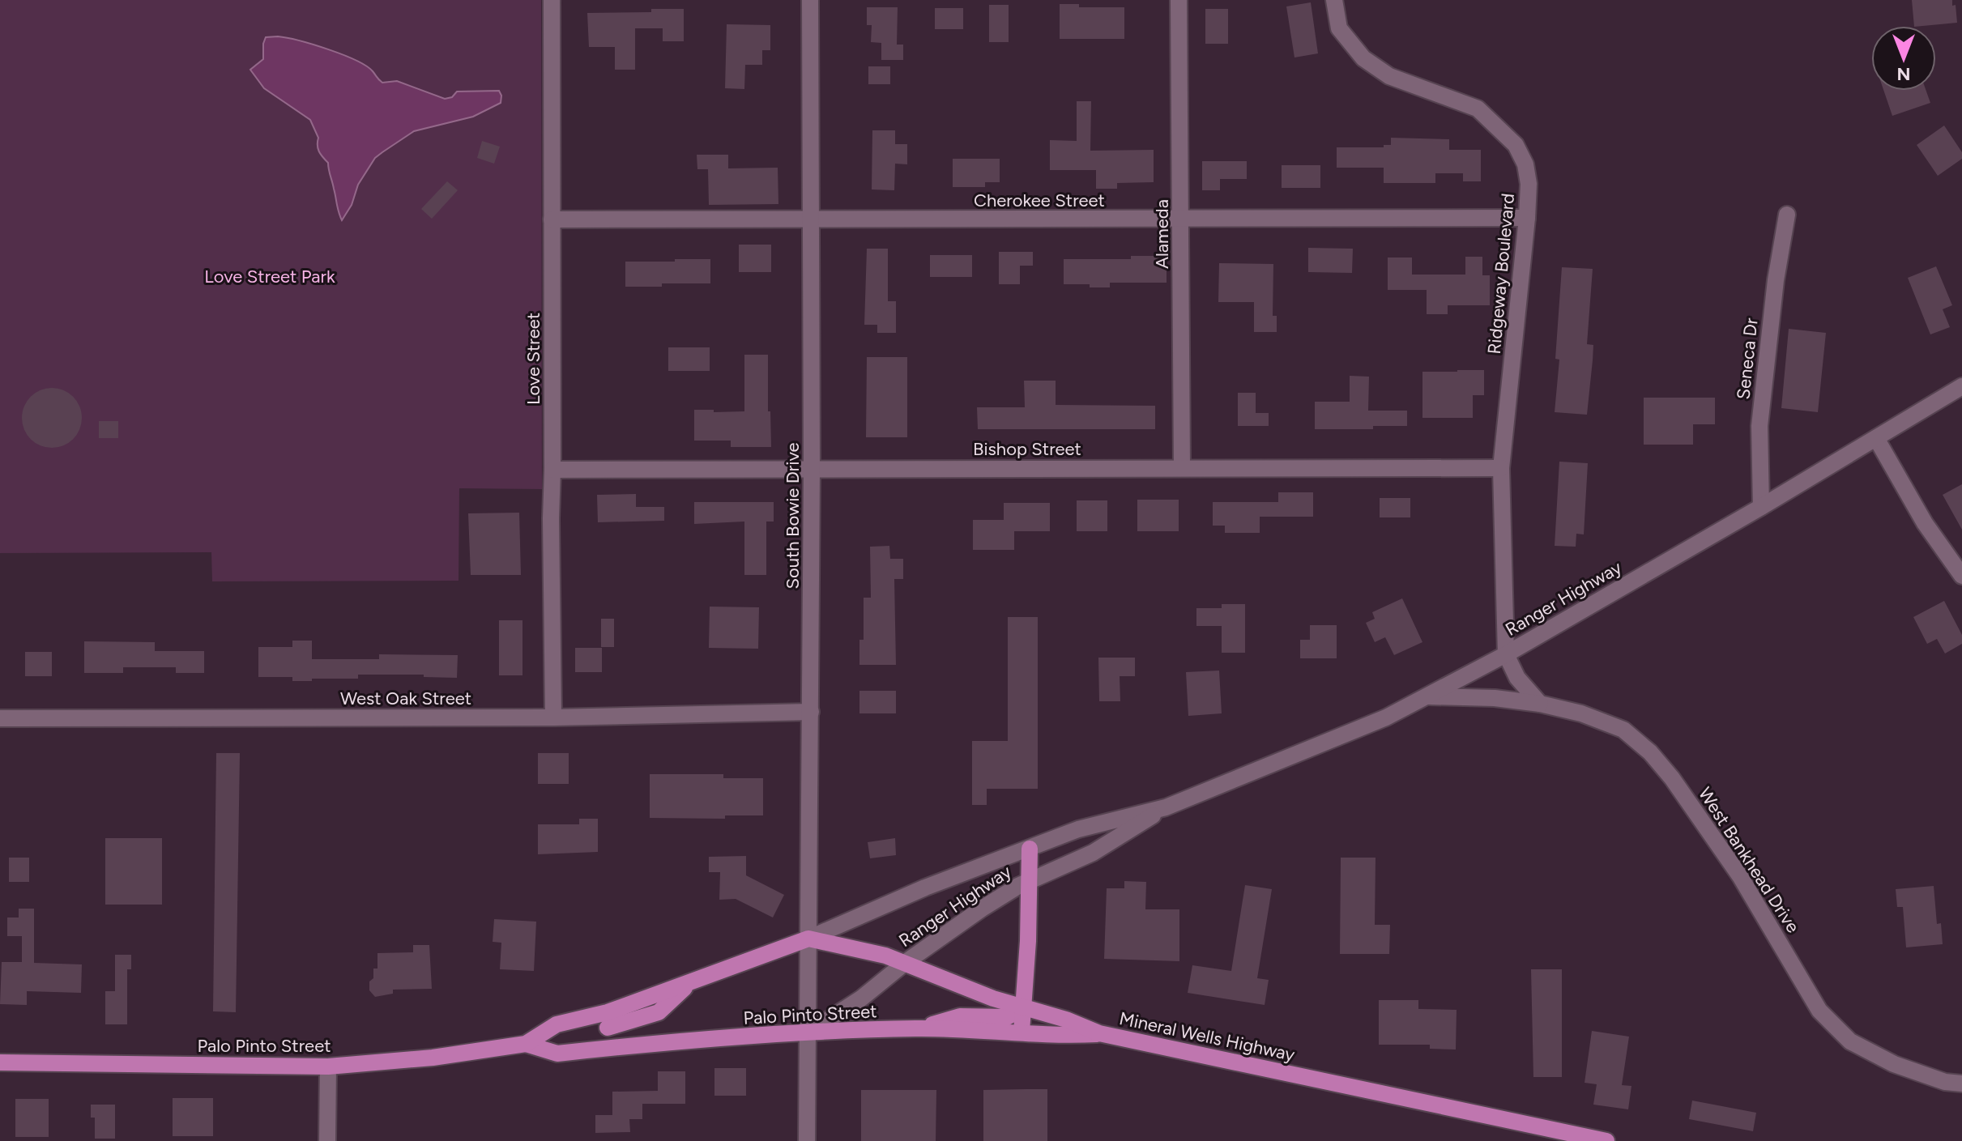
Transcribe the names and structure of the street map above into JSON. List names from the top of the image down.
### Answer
{
  "streets": {
    "main road": ["Palo Pinto Street", "Mineral Wells Highway"],
    "street": [
      "Cherokee Street",
      "Alameda",
      "Ridgeway Boulevard",
      "Love Street",
      "Seneca Dr",
      "Bishop Street",
      "South Bowie Drive",
      "Ranger Highway",
      "West Oak Street",
      "West Bankhead Drive"
    ]
  },
  "crossings": [
    ["Cherokee Street", "Alameda"],
    ["Cherokee Street", "Ridgeway Boulevard"],
    ["Cherokee Street", "Love Street"],
    ["Cherokee Street", "South Bowie Drive"],
    ["Alameda", "Bishop Street"],
    ["Ridgeway Boulevard", "Bishop Street"],
    ["Ridgeway Boulevard", "Ranger Highway"],
    ["Love Street", "Bishop Street"],
    ["Love Street", "West Oak Street"],
    ["Seneca Dr", "Ranger Highway"],
    ["Bishop Street", "South Bowie Drive"],
    ["South Bowie Drive", "Ranger Highway"],
    ["South Bowie Drive", "West Oak Street"],
    ["South Bowie Drive", "Palo Pinto Street"],
    ["South Bowie Drive", "Mineral Wells Highway"],
    ["Ranger Highway", "West Bankhead Drive"],
    ["Ranger Highway", "Palo Pinto Street"],
    ["Ranger Highway", "Mineral Wells Highway"],
    ["Palo Pinto Street", "Mineral Wells Highway"]
  ],
  "parks": ["Love Street Park"],
  "north": "bottom"
}
